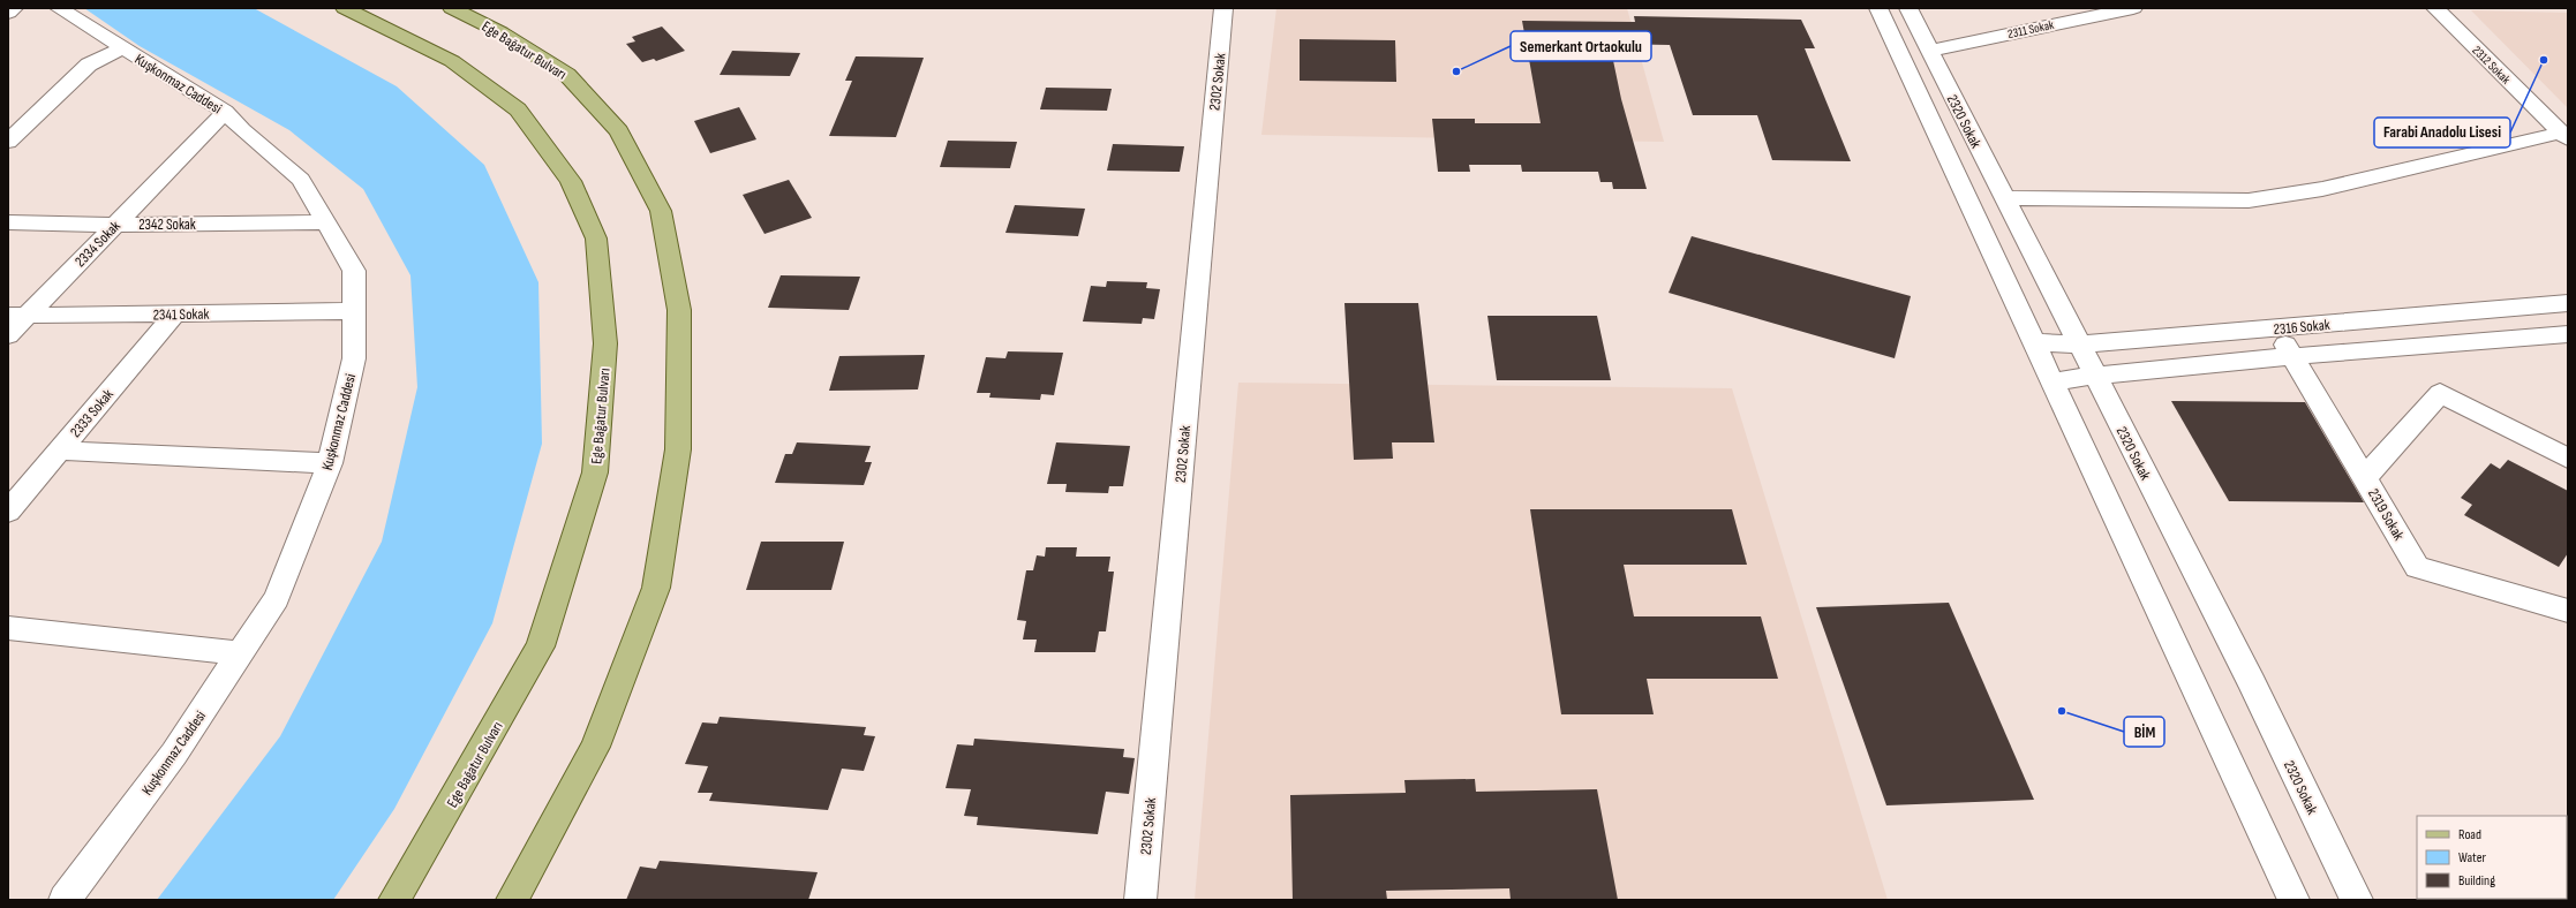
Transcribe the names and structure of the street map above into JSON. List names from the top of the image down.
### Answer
{
  "streets": {
    "main road": ["Ege Bağatur Bulvarı"],
    "street": [
      "2311 Sokak",
      "2312 Sokak",
      "2302 Sokak",
      "Kuşkonmaz Caddesi",
      "2320 Sokak",
      "2342 Sokak",
      "2334 Sokak",
      "2341 Sokak",
      "2316 Sokak",
      "2333 Sokak",
      "2319 Sokak"
    ]
  },
  "crossings": [
    ["2311 Sokak", "2320 Sokak"],
    ["Kuşkonmaz Caddesi", "2342 Sokak"],
    ["Kuşkonmaz Caddesi", "2334 Sokak"],
    ["Kuşkonmaz Caddesi", "2341 Sokak"],
    ["2320 Sokak", "2316 Sokak"],
    ["2342 Sokak", "2334 Sokak"],
    ["2334 Sokak", "2341 Sokak"],
    ["2341 Sokak", "2333 Sokak"],
    ["2316 Sokak", "2319 Sokak"]
  ],
  "places": ["Farabi Anadolu Lisesi", "Semerkant Ortaokulu", "BİM"],
  "legend": ["Road", "Water", "Building"]
}
